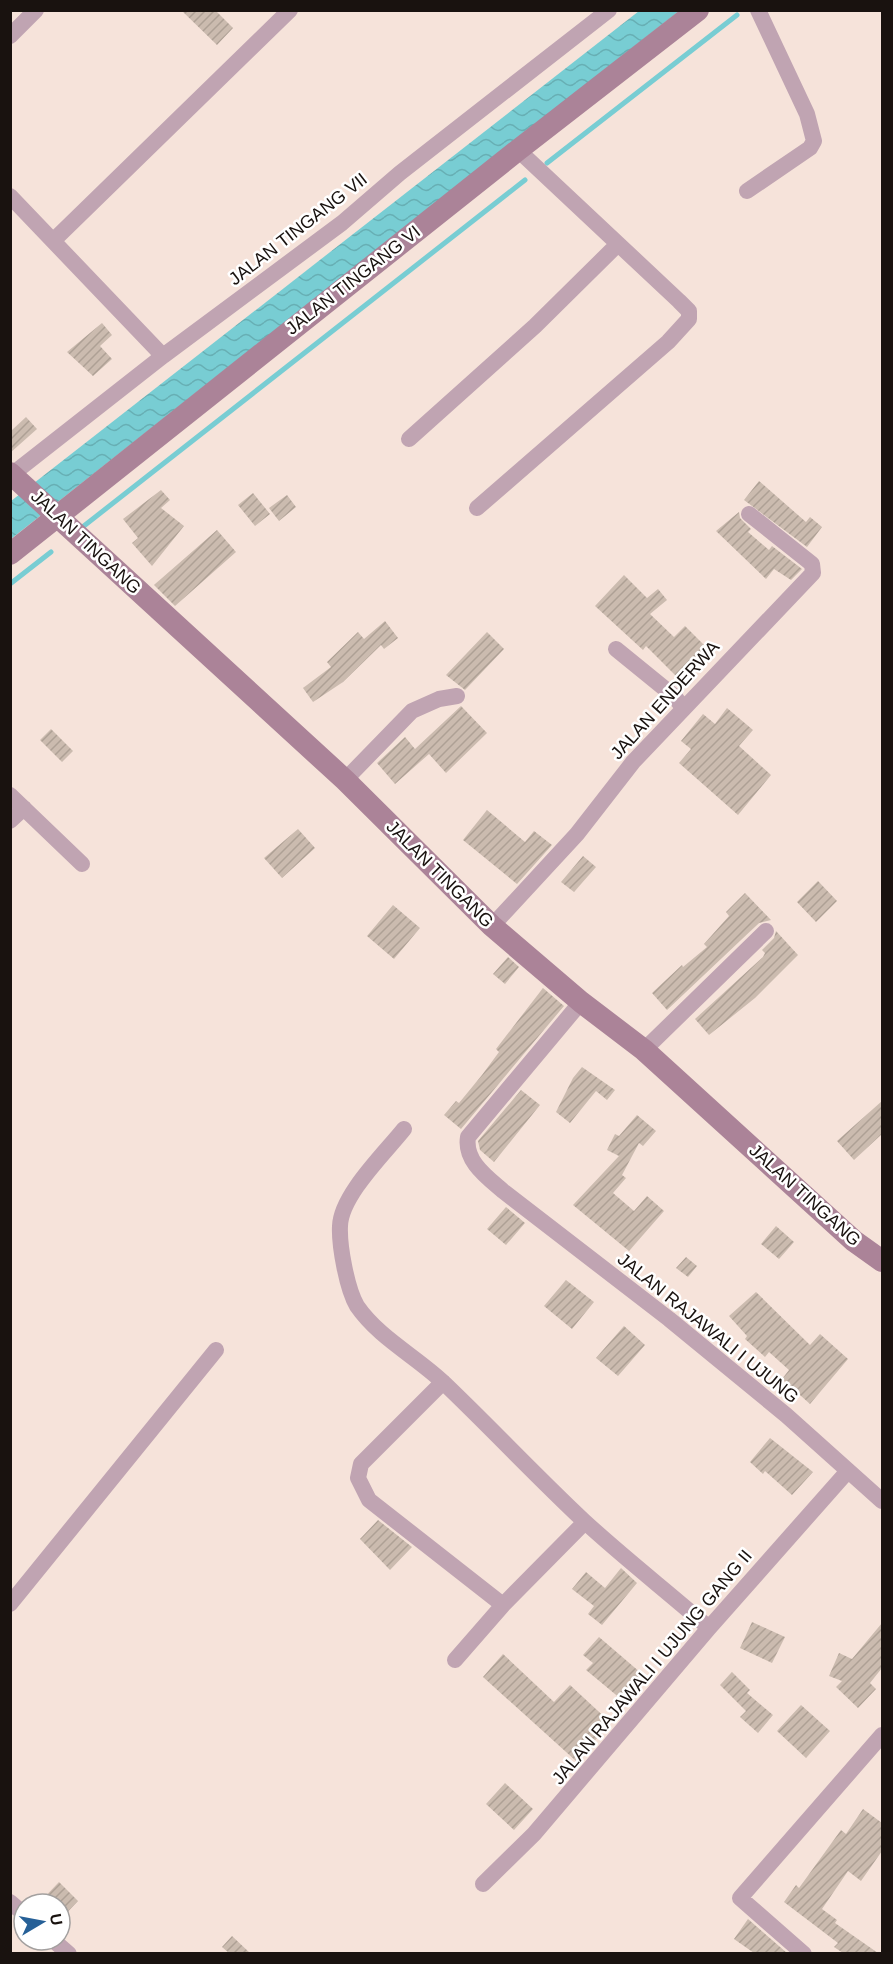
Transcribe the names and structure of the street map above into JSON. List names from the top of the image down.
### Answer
{
  "streets": {
    "main road": ["JALAN TINGANG VI", "JALAN TINGANG"],
    "street": [
      "JALAN TINGANG VII",
      "JALAN ENDERWA",
      "JALAN RAJAWALI I UJUNG",
      "JALAN RAJAWALI I UJUNG GANG II"
    ]
  },
  "crossings": [
    ["JALAN TINGANG VII", "JALAN TINGANG"],
    ["JALAN TINGANG VI", "JALAN TINGANG"],
    ["JALAN TINGANG", "JALAN ENDERWA"],
    ["JALAN TINGANG", "JALAN RAJAWALI I UJUNG"],
    ["JALAN RAJAWALI I UJUNG", "JALAN RAJAWALI I UJUNG GANG II"]
  ],
  "north": "right"
}
